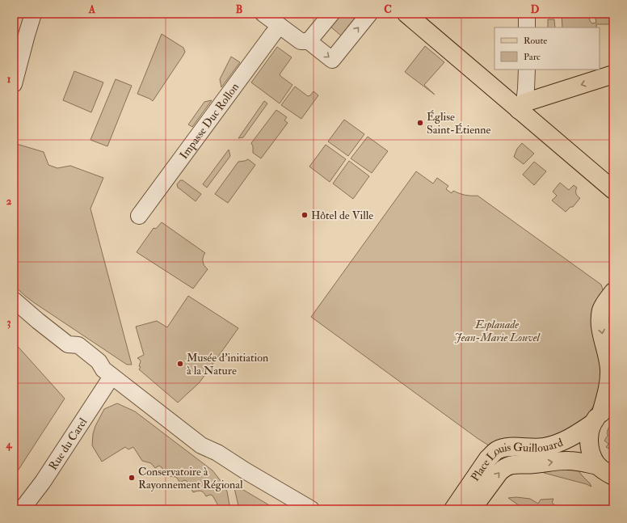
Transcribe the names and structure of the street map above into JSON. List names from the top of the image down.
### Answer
{
  "streets": {
    "main road": ["Place Louis Guillouard"],
    "street": ["Impasse Duc Rollon", "Rue du Carel"]
  },
  "parks": ["Esplanade Jean-Marie Louvel"],
  "places": [
    "Église Saint-Étienne",
    "Hôtel de Ville",
    "Musée d'initiation à la Nature",
    "Conservatoire à Rayonnement Régional"
  ],
  "legend": ["Route", "Parc"],
  "grid": {
    "columns": [
      "A",
      "B",
      "C",
      "D"
    ],
    "rows": [
      "1",
      "2",
      "3",
      "4"
    ]
  }
}
